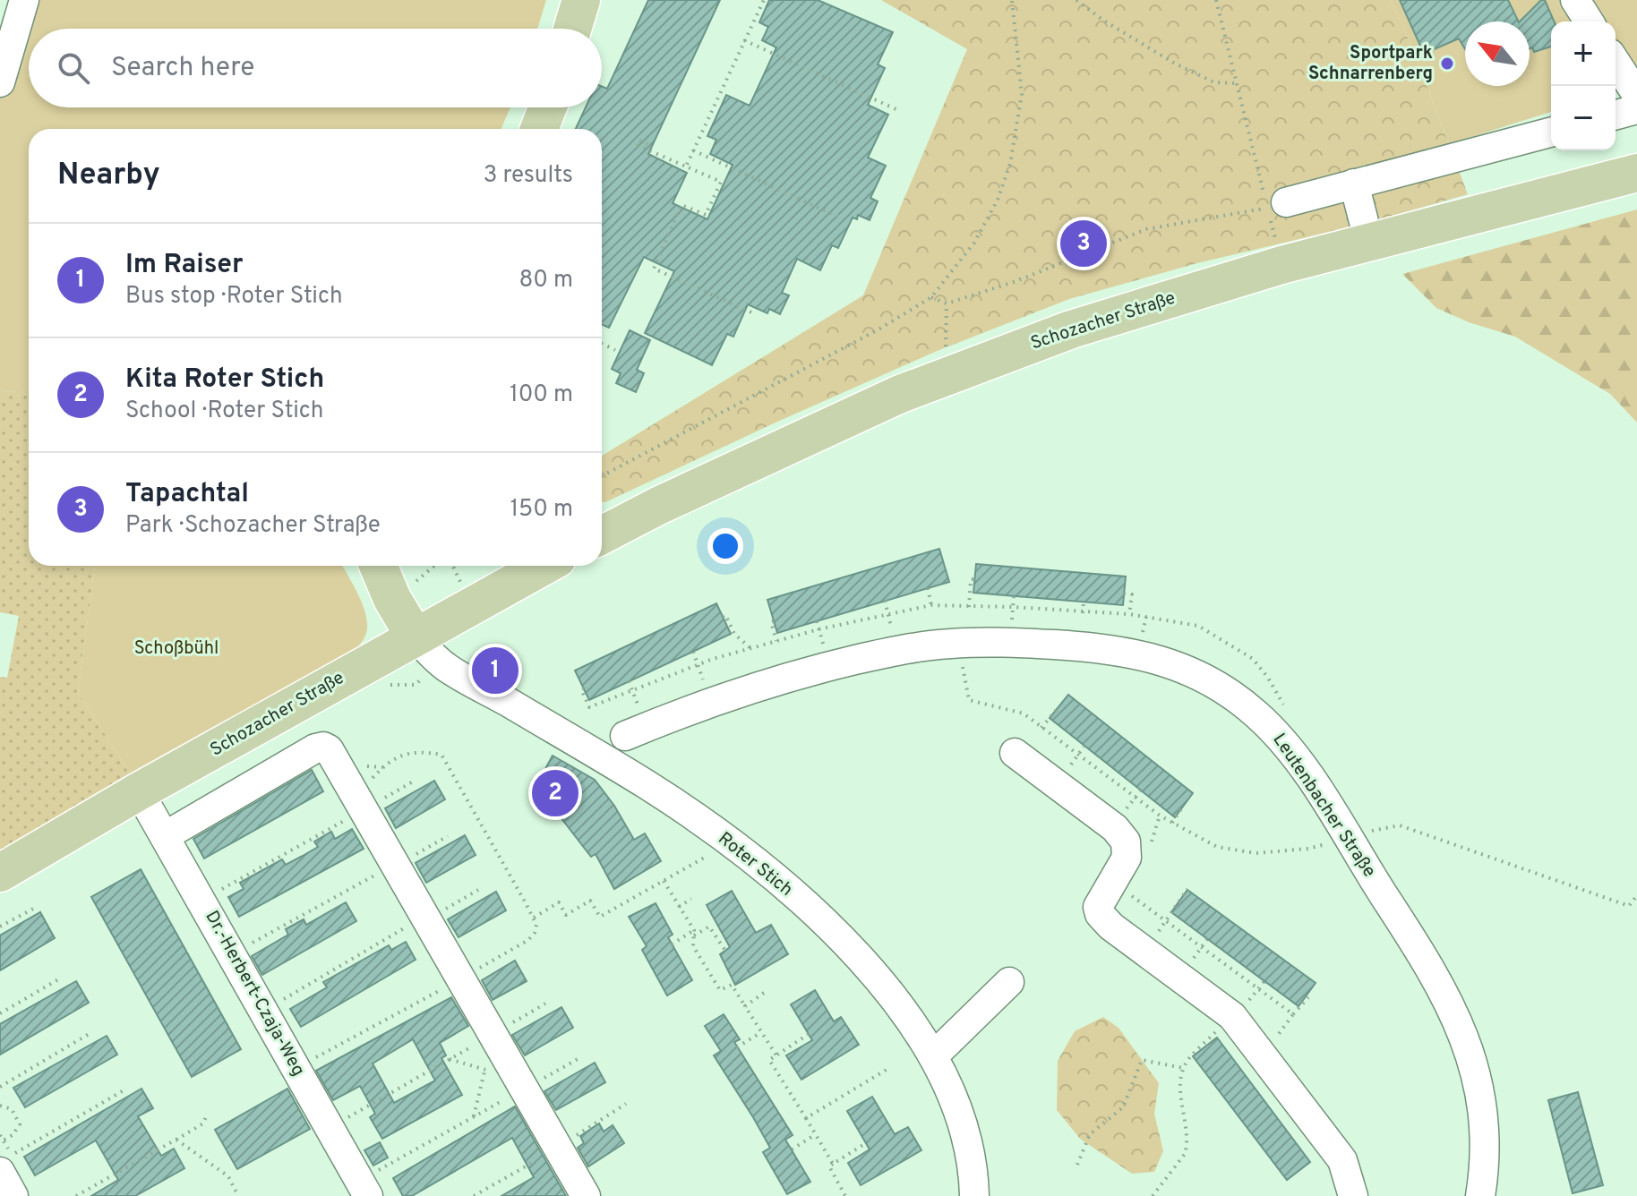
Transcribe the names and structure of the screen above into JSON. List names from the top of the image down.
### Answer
{
  "streets": {
    "main road": ["Schozacher Straße"],
    "street": ["Leutenbacher Straße", "Roter Stich", "Dr.-Herbert-Czaja-Weg"]
  },
  "crossings": [
    ["Schozacher Straße", "Roter Stich"],
    ["Schozacher Straße", "Dr.-Herbert-Czaja-Weg"]
  ],
  "parks": ["Schoßbühl"],
  "places": ["Sportpark Schnarrenberg"],
  "north": "top left",
  "page": {
    "map_buttons": ["+", "−"],
    "search": "Search here",
    "heading": ["Nearby", "3 results"],
    "pins": ["3", "1", "2"],
    "list": [
      {
        "mark": "1",
        "name": "Im Raiser",
        "note": "Bus stop · Roter Stich",
        "value": "80 m"
      },
      {
        "mark": "2",
        "name": "Kita Roter Stich",
        "note": "School · Roter Stich",
        "value": "100 m"
      },
      {
        "mark": "3",
        "name": "Tapachtal",
        "note": "Park · Schozacher Straße",
        "value": "150 m"
      }
    ]
  }
}
